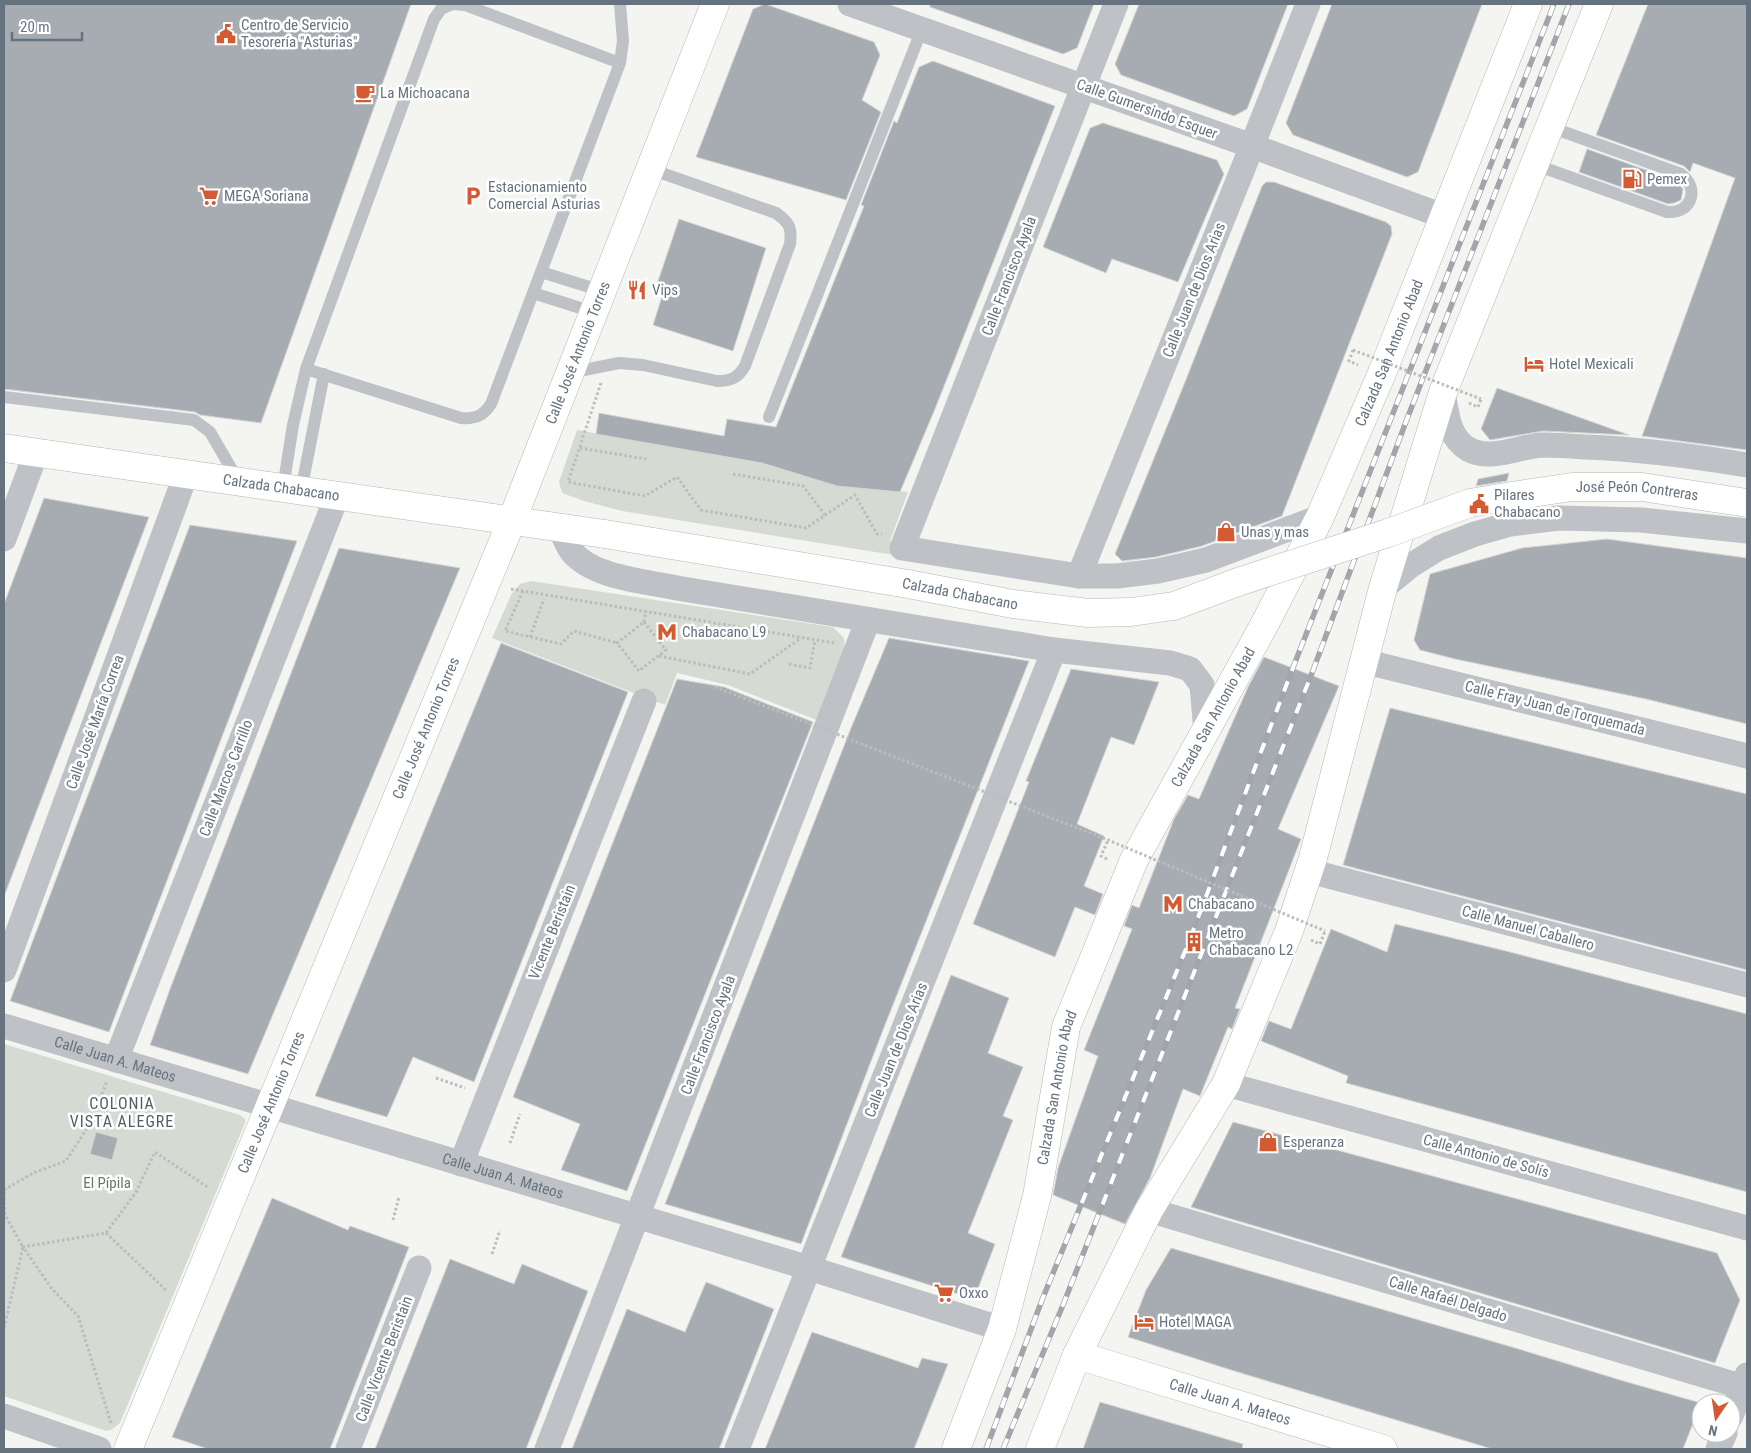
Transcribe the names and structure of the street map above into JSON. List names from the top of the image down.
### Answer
{
  "streets": {
    "main road": [
      "Calle José Antonio Torres",
      "Calzada San Antonio Abad",
      "Calzada Chabacano",
      "José Peón Contreras",
      "Calle Juan A. Mateos"
    ],
    "street": [
      "Calle Gumersindo Esquer",
      "Calle Francisco Ayala",
      "Calle Juan de Dios Arias",
      "Calle Fray Juan de Torquemada",
      "Calle José María Correa",
      "Calle Marcos Carrillo",
      "Calle Manuel Caballero",
      "Vicente Beristain",
      "Calle Antonio de Solís",
      "Calle Rafaél Delgado",
      "Calle Vicente Beristain"
    ]
  },
  "crossings": [
    ["Calle Gumersindo Esquer", "Calle Francisco Ayala"],
    ["Calle Gumersindo Esquer", "Calle Juan de Dios Arias"],
    ["Calle Gumersindo Esquer", "Calzada San Antonio Abad"],
    ["Calle Francisco Ayala", "Calle Juan A. Mateos"],
    ["Calle Juan de Dios Arias", "Calle Juan A. Mateos"],
    ["Calle José Antonio Torres", "Calzada Chabacano"],
    ["Calle José Antonio Torres", "Calle Juan A. Mateos"],
    ["Calzada San Antonio Abad", "Calle Juan A. Mateos"],
    ["Calzada Chabacano", "José Peón Contreras"],
    ["Calzada Chabacano", "Calle José María Correa"],
    ["Calzada Chabacano", "Calle Marcos Carrillo"],
    ["Calle Marcos Carrillo", "Calle Juan A. Mateos"],
    ["Vicente Beristain", "Calle Juan A. Mateos"]
  ],
  "districts": ["COLONIA VISTA ALEGRE"],
  "parks": ["El Pípila"],
  "places": {
    "public building": ["Centro de Servicio Tesorería \"Asturias\"", "Pilares Chabacano"],
    "cafe": ["La Michoacana"],
    "fuel station": ["Pemex"],
    "supermarket": ["MEGA Soriana", "Oxxo"],
    "parking": ["Estacionamiento Comercial Asturias"],
    "restaurant": ["Vips"],
    "hotel": ["Hotel Mexicali", "Hotel MAGA"],
    "shop": ["Unas y mas", "Esperanza"],
    "metro station": ["Chabacano L9", "Chabacano"],
    "building": ["Metro Chabacano L2"]
  },
  "scale_bar": "20 m",
  "north": "bottom"
}
